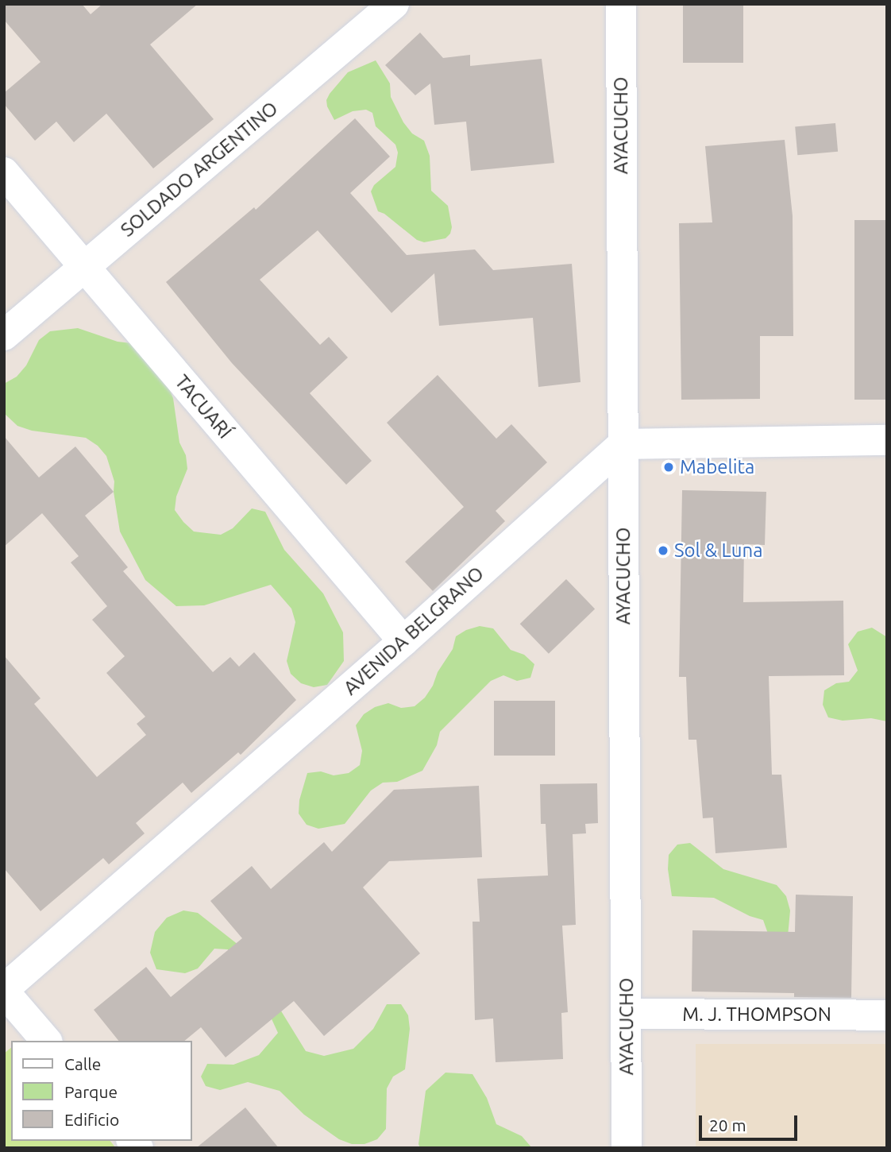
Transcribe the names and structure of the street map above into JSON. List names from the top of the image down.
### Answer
{
  "streets": {
    "street": [
      "AYACUCHO",
      "SOLDADO ARGENTINO",
      "TACUARÍ",
      "AVENIDA BELGRANO",
      "M. J. THOMPSON"
    ]
  },
  "crossings": [
    ["AYACUCHO", "AVENIDA BELGRANO"],
    ["AYACUCHO", "M. J. THOMPSON"],
    ["SOLDADO ARGENTINO", "TACUARÍ"],
    ["TACUARÍ", "AVENIDA BELGRANO"]
  ],
  "places": ["Mabelita", "Sol & Luna"],
  "legend": ["Calle", "Parque", "Edificio"],
  "scale_bar": "20 m"
}
